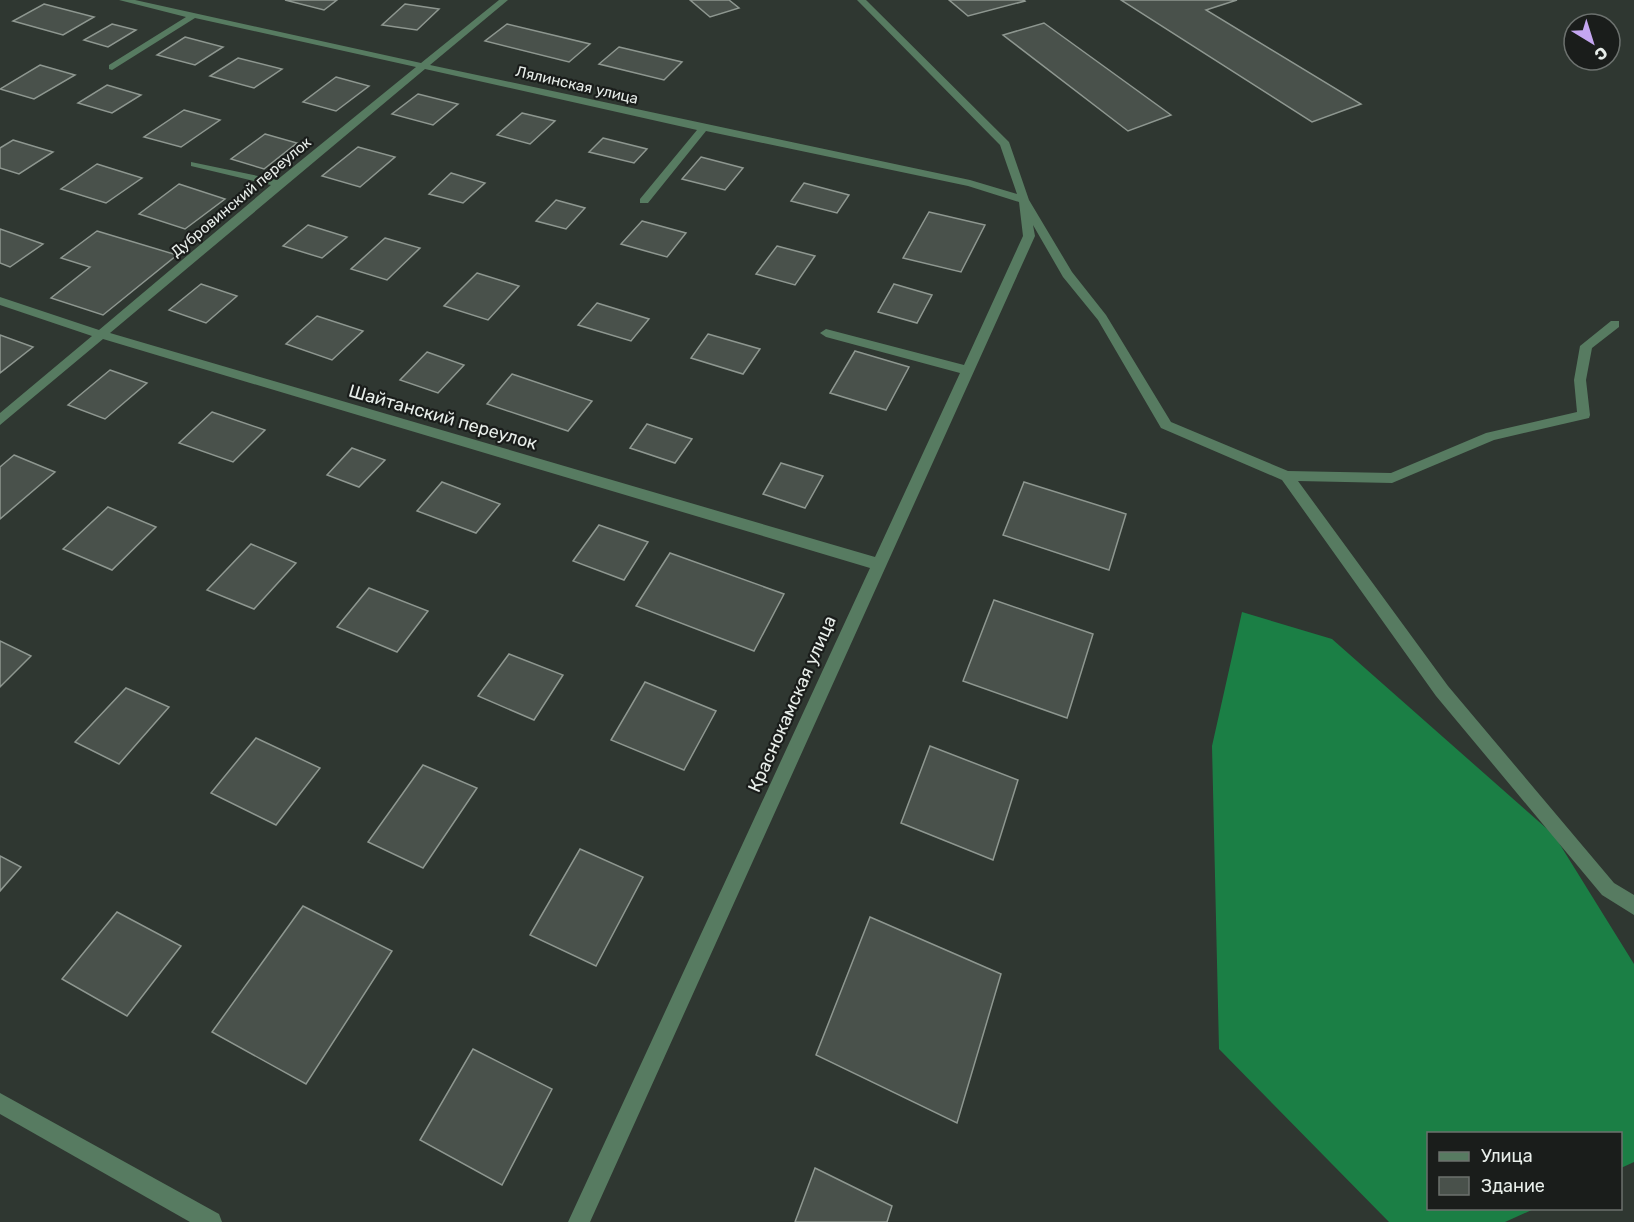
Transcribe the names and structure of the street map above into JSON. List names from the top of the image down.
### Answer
{
  "streets": {
    "street": [
      "Лялинская улица",
      "Дубровинский переулок",
      "Шайтанский переулок",
      "Краснокамская улица"
    ]
  },
  "crossings": [
    ["Лялинская улица", "Дубровинский переулок"],
    ["Лялинская улица", "Краснокамская улица"],
    ["Дубровинский переулок", "Шайтанский переулок"],
    ["Шайтанский переулок", "Краснокамская улица"]
  ],
  "legend": ["Улица", "Здание"],
  "north": "bottom right"
}
